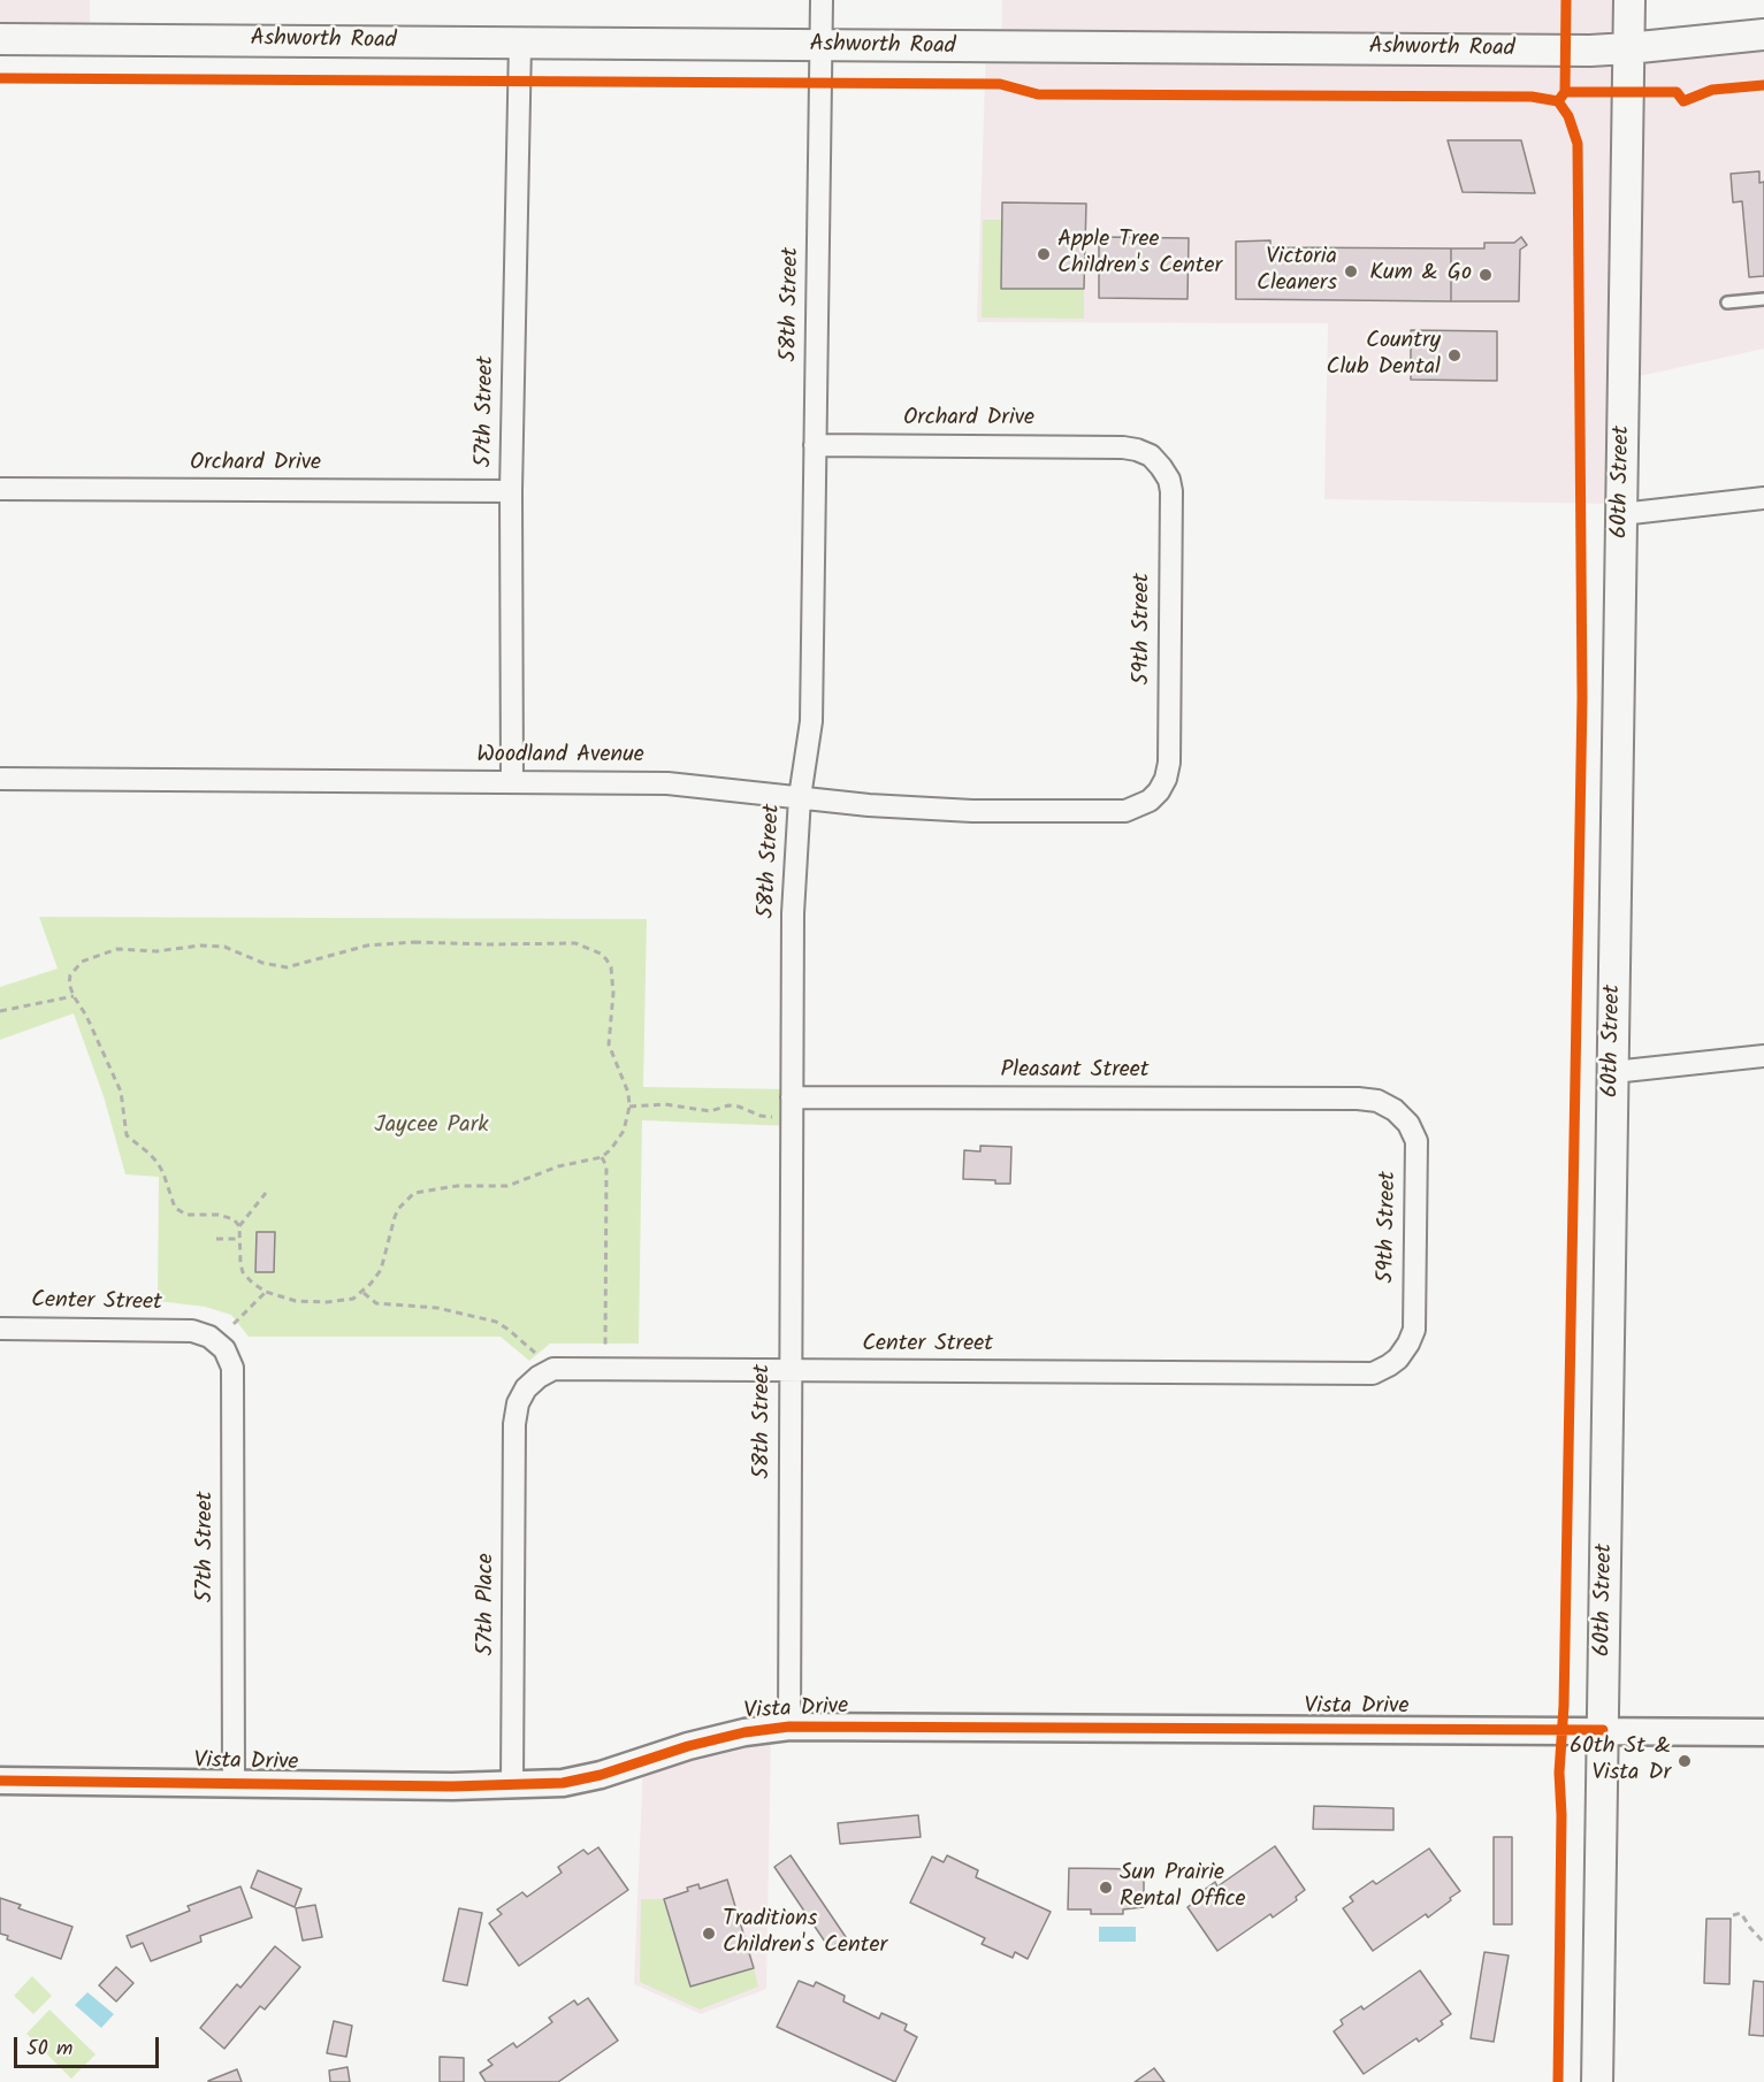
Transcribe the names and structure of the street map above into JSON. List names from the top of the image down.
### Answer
{
  "streets": {
    "main road": ["Ashworth Road", "60th Street"],
    "street": [
      "58th Street",
      "57th Street",
      "Orchard Drive",
      "59th Street",
      "Woodland Avenue",
      "Pleasant Street",
      "Center Street",
      "57th Place",
      "Vista Drive"
    ]
  },
  "crossings": [
    ["Ashworth Road", "58th Street"],
    ["Ashworth Road", "57th Street"],
    ["Ashworth Road", "60th Street"],
    ["58th Street", "Orchard Drive"],
    ["58th Street", "Woodland Avenue"],
    ["58th Street", "Pleasant Street"],
    ["58th Street", "Center Street"],
    ["58th Street", "Vista Drive"],
    ["57th Street", "Orchard Drive"],
    ["57th Street", "Woodland Avenue"],
    ["57th Street", "Center Street"],
    ["57th Street", "Vista Drive"],
    ["Orchard Drive", "59th Street"],
    ["60th Street", "Vista Drive"],
    ["59th Street", "Woodland Avenue"],
    ["59th Street", "Pleasant Street"],
    ["59th Street", "Center Street"],
    ["Center Street", "57th Place"],
    ["57th Place", "Vista Drive"]
  ],
  "parks": ["Jaycee Park"],
  "places": [
    "Apple Tree Children's Center",
    "Victoria Cleaners",
    "Kum & Go",
    "Country Club Dental",
    "60th St & Vista Dr",
    "Sun Prairie Rental Office",
    "Traditions Children's Center"
  ],
  "scale_bar": "50 m"
}
